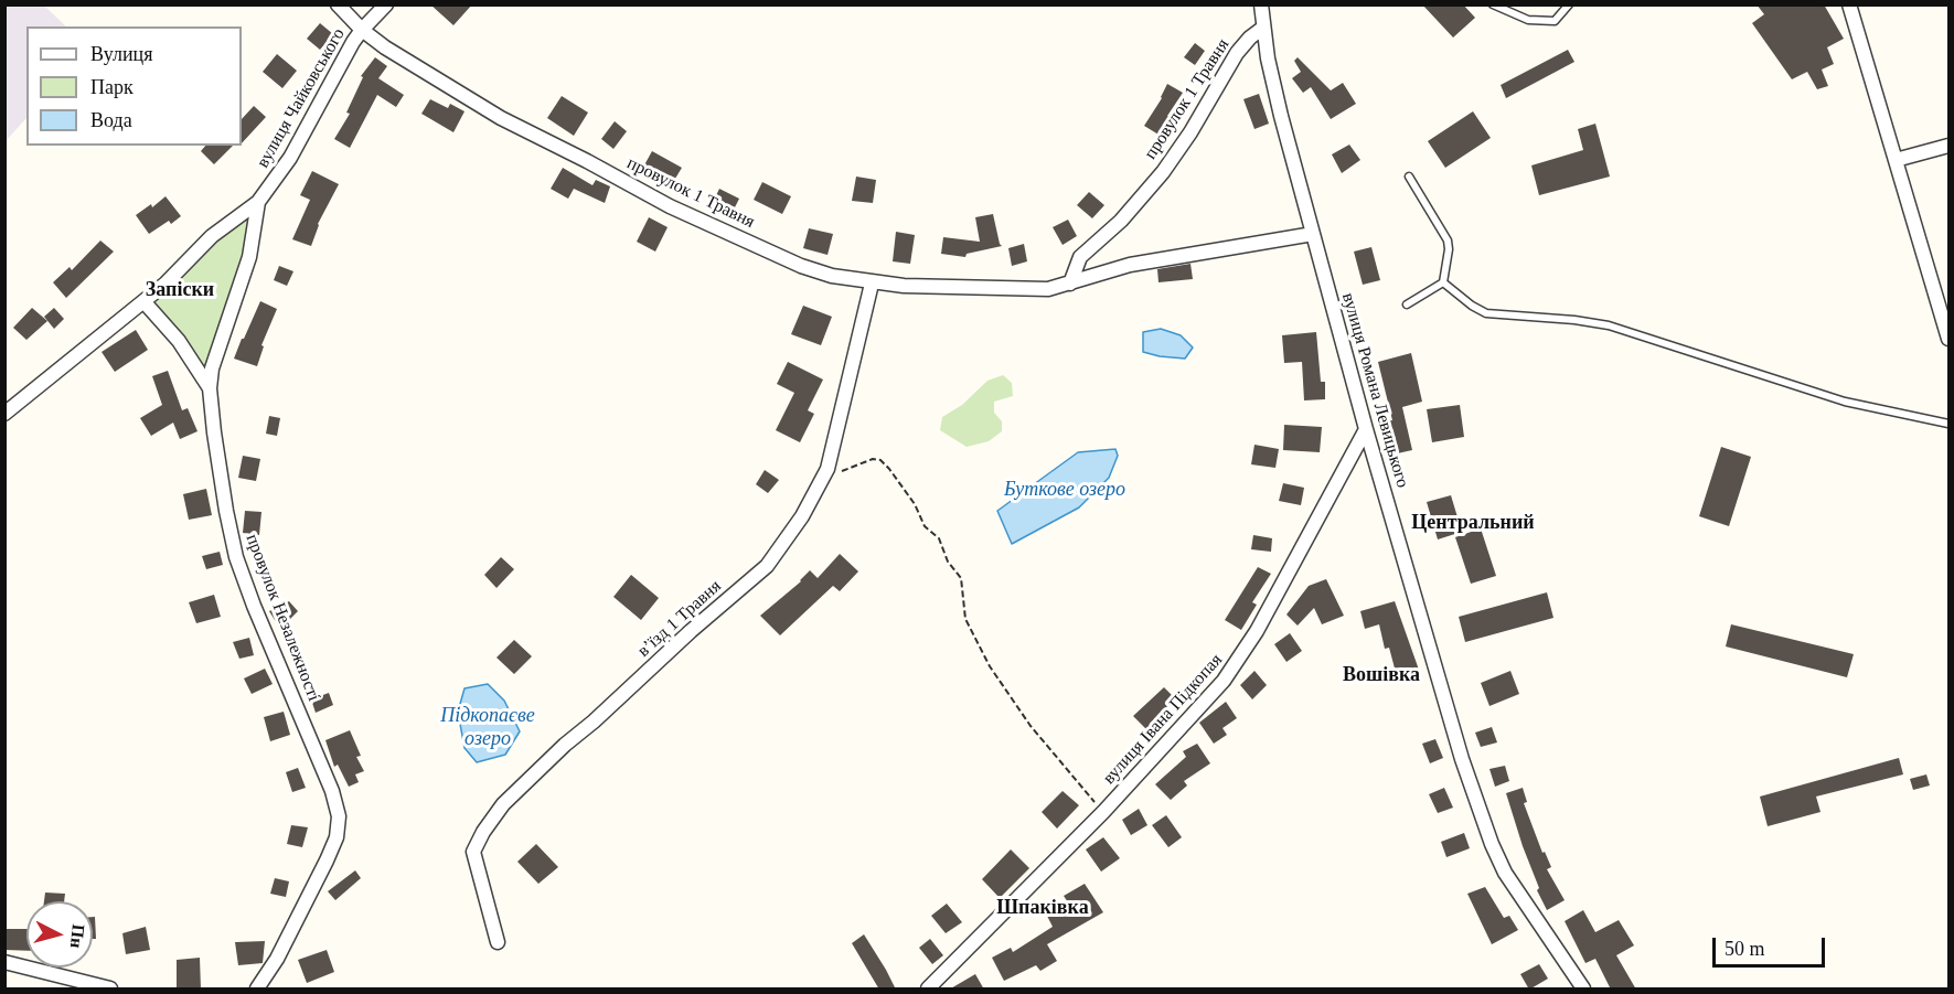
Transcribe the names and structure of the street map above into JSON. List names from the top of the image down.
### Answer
{
  "streets": {
    "street": [
      "вулиця Чайковського",
      "провулок 1 Травня",
      "вулиця Романа Левицького",
      "провулок Незалежності",
      "в’їзд 1 Травня",
      "вулиця Івана Підкопая"
    ]
  },
  "crossings": [
    ["вулиця Чайковського", "провулок 1 Травня"],
    ["вулиця Чайковського", "провулок Незалежності"],
    ["провулок 1 Травня", "вулиця Романа Левицького"],
    ["провулок 1 Травня", "в’їзд 1 Травня"],
    ["вулиця Романа Левицького", "вулиця Івана Підкопая"]
  ],
  "districts": [
    "Запіски",
    "Центральний",
    "Вошівка",
    "Шпаківка"
  ],
  "water": ["Буткове озеро", "Підкопаєве озеро"],
  "legend": ["Вулиця", "Парк", "Вода"],
  "scale_bar": "50 m",
  "north": "right"
}
